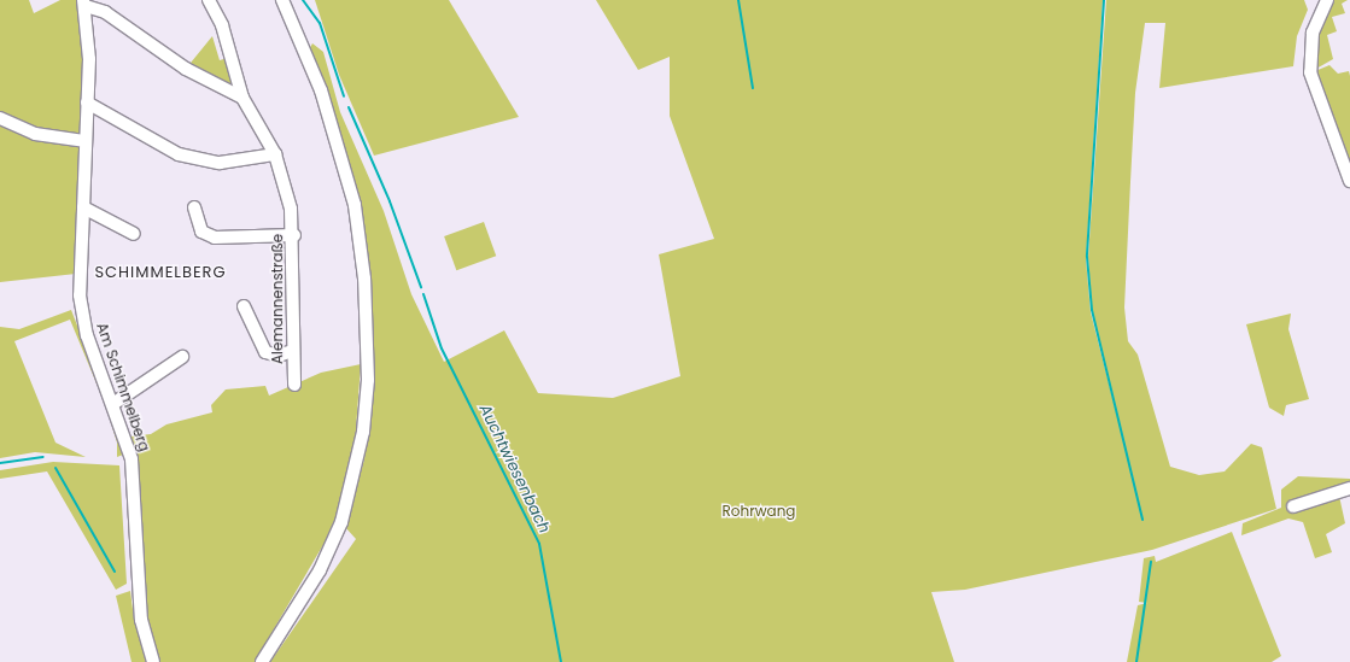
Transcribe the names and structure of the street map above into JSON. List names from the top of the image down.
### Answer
{
  "streets": {
    "street": ["Alemannenstraße", "Am Schimmelberg"]
  },
  "districts": ["SCHIMMELBERG"],
  "water": ["Auchtwiesenbach"],
  "parks": ["Rohrwang"]
}
